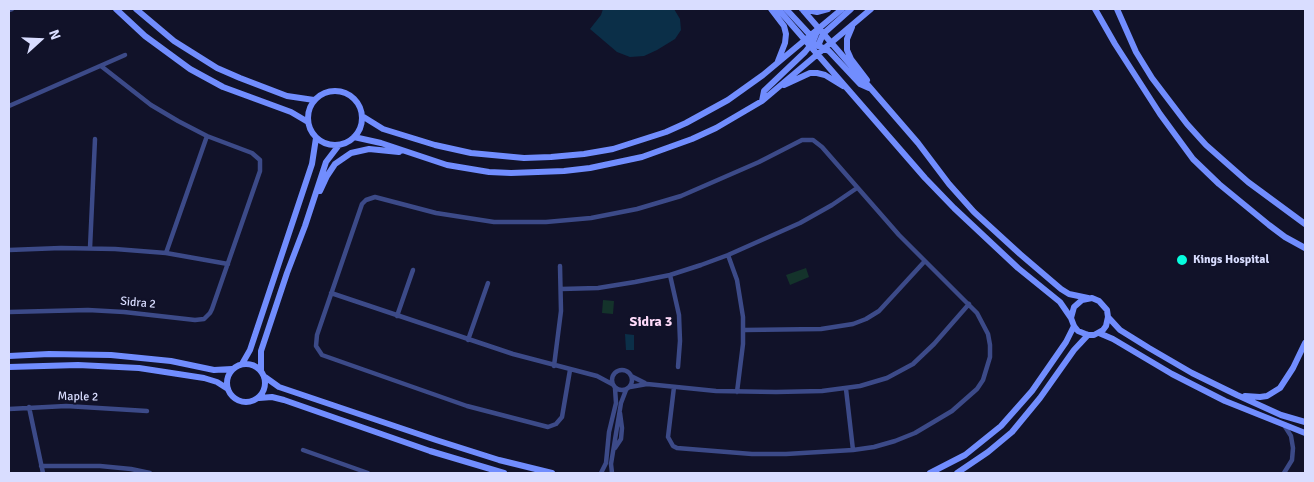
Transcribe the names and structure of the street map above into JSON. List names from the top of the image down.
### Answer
{
  "streets": {
    "street": ["Sidra 2", "Maple 2"]
  },
  "districts": ["Sidra 3"],
  "places": ["Kings Hospital"],
  "north": "right"
}
